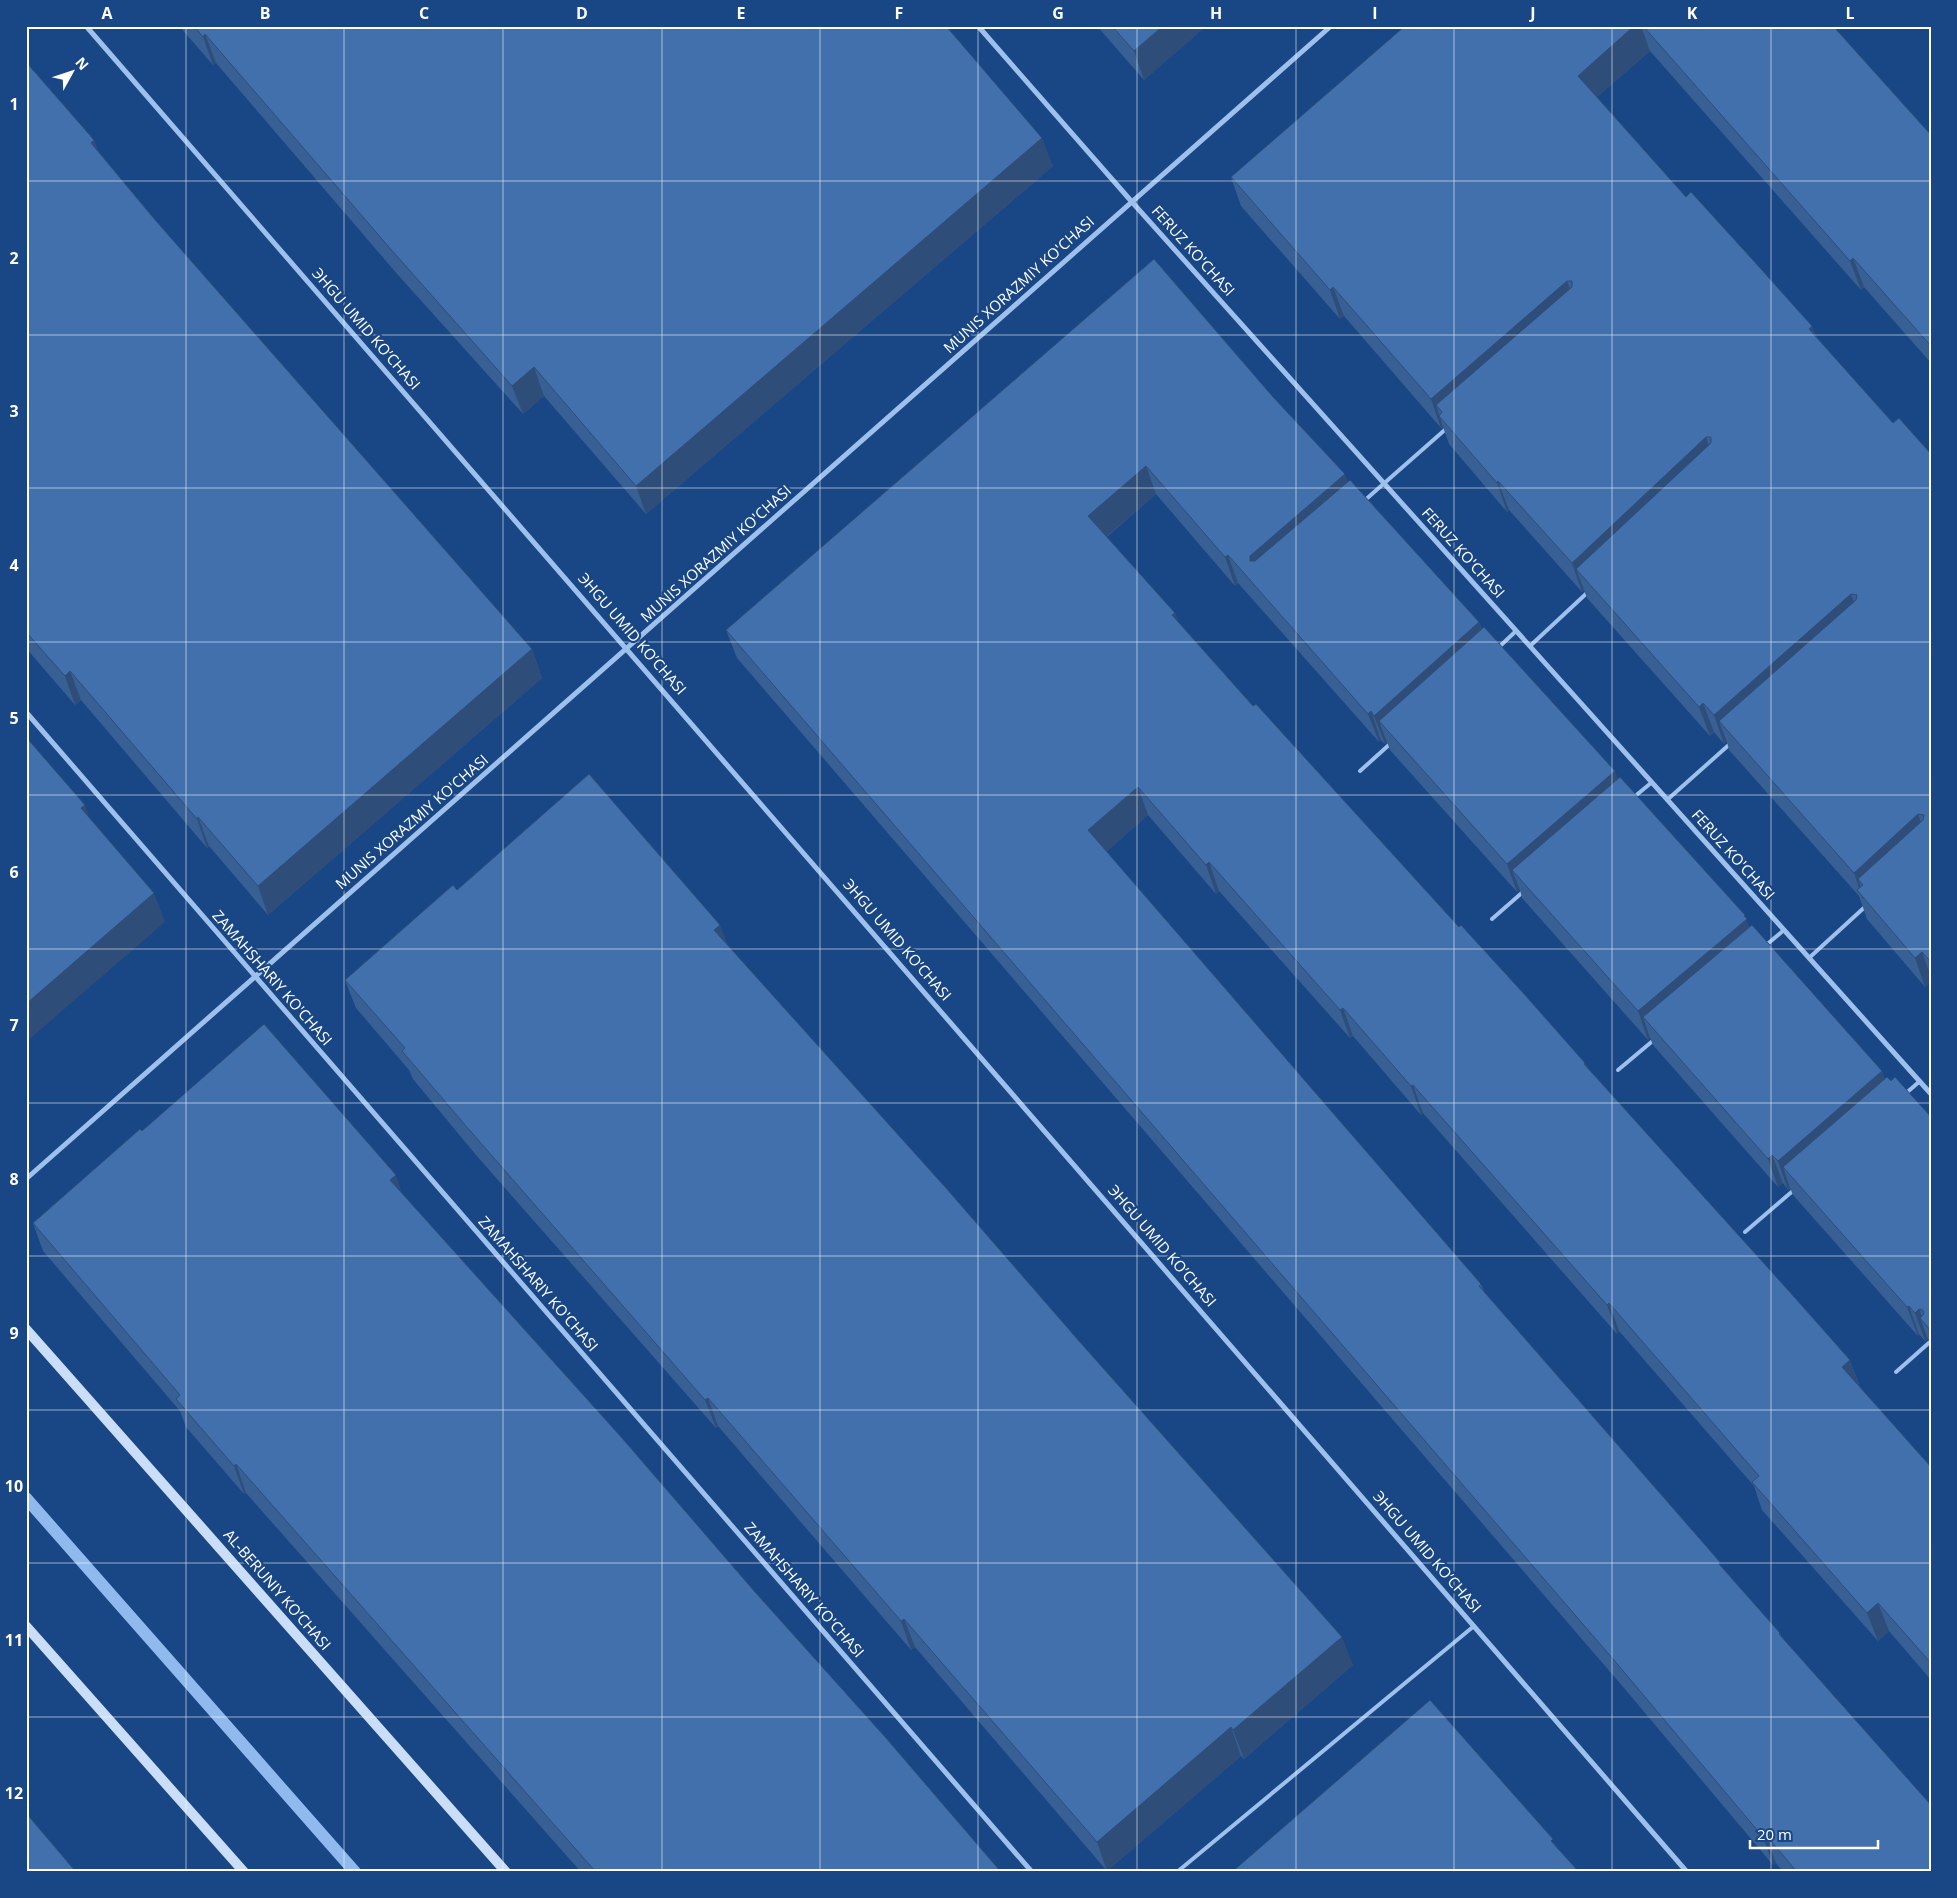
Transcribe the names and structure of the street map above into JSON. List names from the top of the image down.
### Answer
{
  "streets": {
    "main road": ["AL-BERUNIY KO’CHASI"],
    "street": [
      "FERUZ KO'CHASI",
      "MUNIS XORAZMIY KO'CHASI",
      "ЭHGU UMID KO’CHASI",
      "ZAMAHSHARIY KO'CHASI"
    ]
  },
  "crossings": [
    ["FERUZ KO'CHASI", "MUNIS XORAZMIY KO'CHASI"],
    ["MUNIS XORAZMIY KO'CHASI", "ЭHGU UMID KO’CHASI"],
    ["MUNIS XORAZMIY KO'CHASI", "ZAMAHSHARIY KO'CHASI"]
  ],
  "scale_bar": "20 m",
  "north": "top right",
  "grid": {
    "columns": [
      "A",
      "B",
      "C",
      "D",
      "E",
      "F",
      "G",
      "H",
      "I",
      "J",
      "K",
      "L"
    ],
    "rows": [
      "1",
      "2",
      "3",
      "4",
      "5",
      "6",
      "7",
      "8",
      "9",
      "10",
      "11",
      "12"
    ]
  }
}
